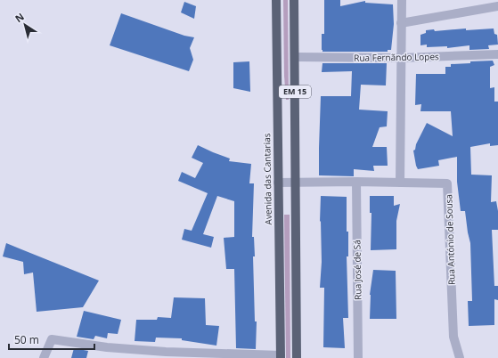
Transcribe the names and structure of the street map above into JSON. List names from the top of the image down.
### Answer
{
  "streets": {
    "main road": ["EM 15", "Avenida das Cantarias"],
    "street": ["Rua Fernãndo Lopes", "Rua António de Sousa", "Rua José de Sá"]
  },
  "crossings": [
    ["Rua Fernãndo Lopes", "EM 15"],
    ["EM 15", "Rua António de Sousa"],
    ["Avenida das Cantarias", "Rua António de Sousa"],
    ["Rua António de Sousa", "Rua José de Sá"]
  ],
  "scale_bar": "50 m",
  "north": "top left"
}
